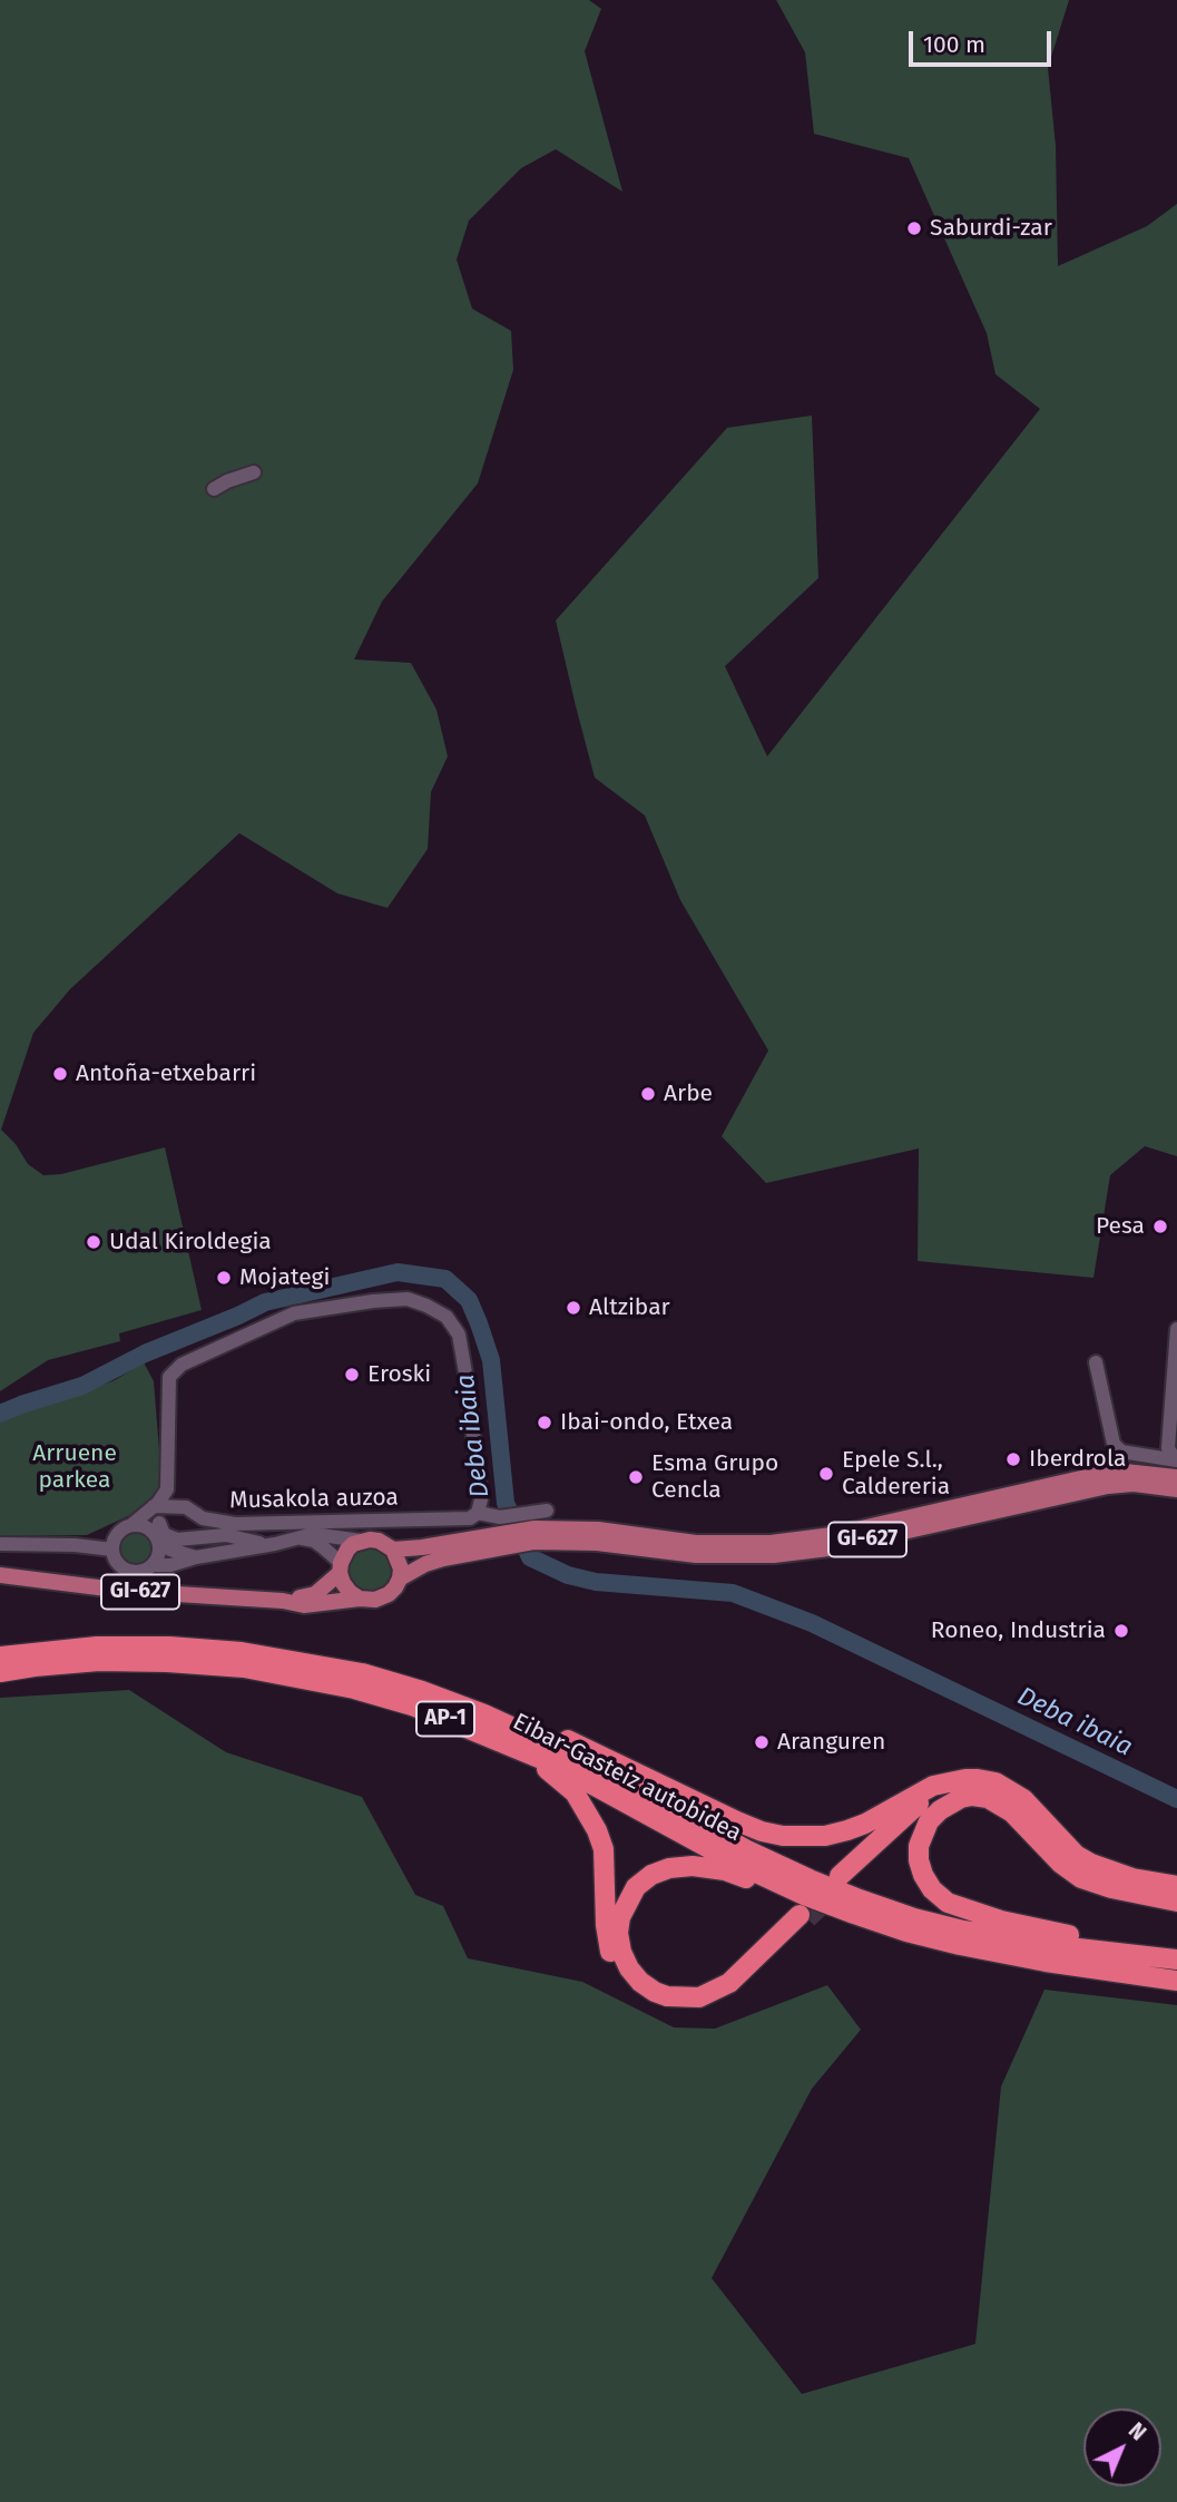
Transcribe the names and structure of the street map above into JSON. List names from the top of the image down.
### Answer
{
  "streets": {
    "highway": ["AP-1", "Eibar-Gasteiz autobidea"],
    "main road": ["GI-627"],
    "street": ["Musakola auzoa"]
  },
  "crossings": [
    ["Musakola auzoa", "GI-627"]
  ],
  "water": ["Deba ibaia"],
  "parks": ["Arruene parkea"],
  "places": [
    "Saburdi-zar",
    "Antoña-etxebarri",
    "Arbe",
    "Pesa",
    "Udal Kiroldegia",
    "Mojategi",
    "Altzibar",
    "Eroski",
    "Ibai-ondo, Etxea",
    "Iberdrola",
    "Epele S.l., Caldereria",
    "Esma Grupo Cencla",
    "Roneo, Industria",
    "Aranguren"
  ],
  "scale_bar": "100 m",
  "north": "top right"
}
